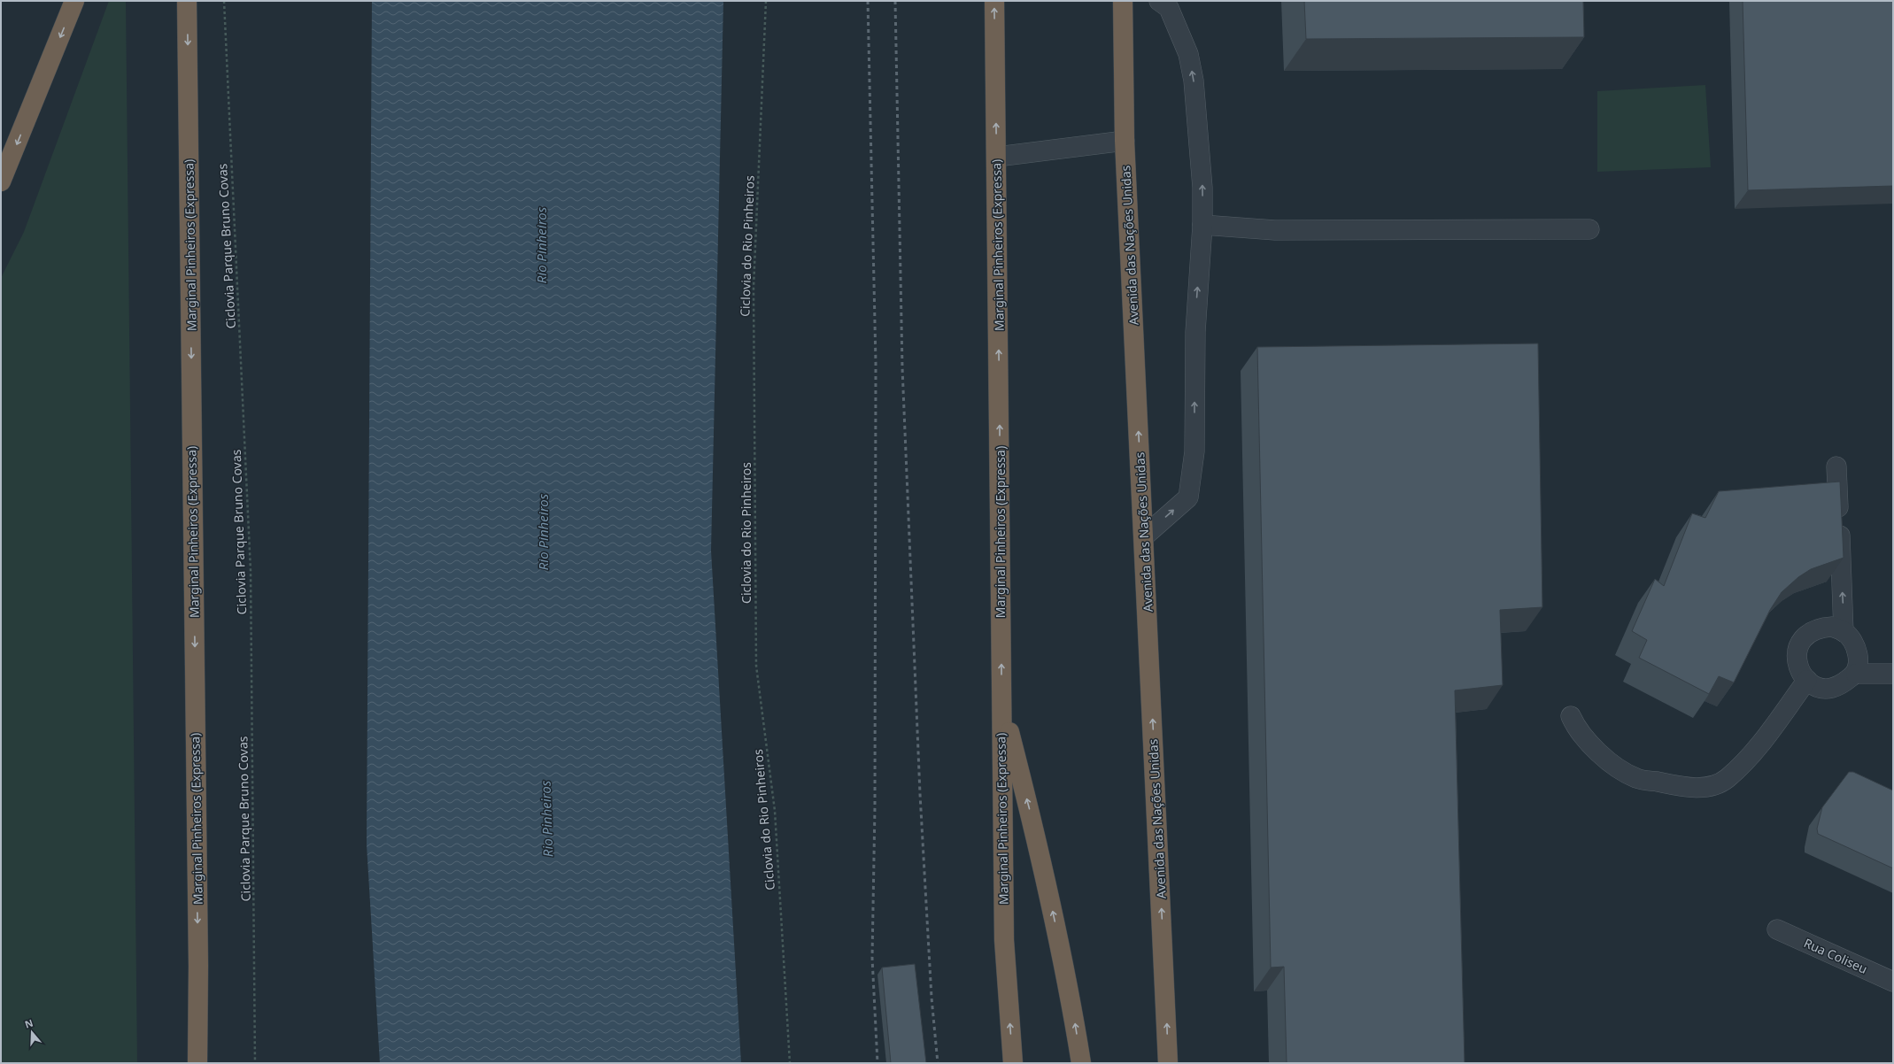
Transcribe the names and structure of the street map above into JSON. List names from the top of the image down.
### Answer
{
  "streets": {
    "highway": ["Marginal Pinheiros (Expressa)", "Avenida das Nações Unidas"],
    "street": ["Rua Coliseu"],
    "path": ["Ciclovia Parque Bruno Covas", "Ciclovia do Rio Pinheiros"]
  },
  "water": ["Rio Pinheiros"],
  "north": "top"
}
